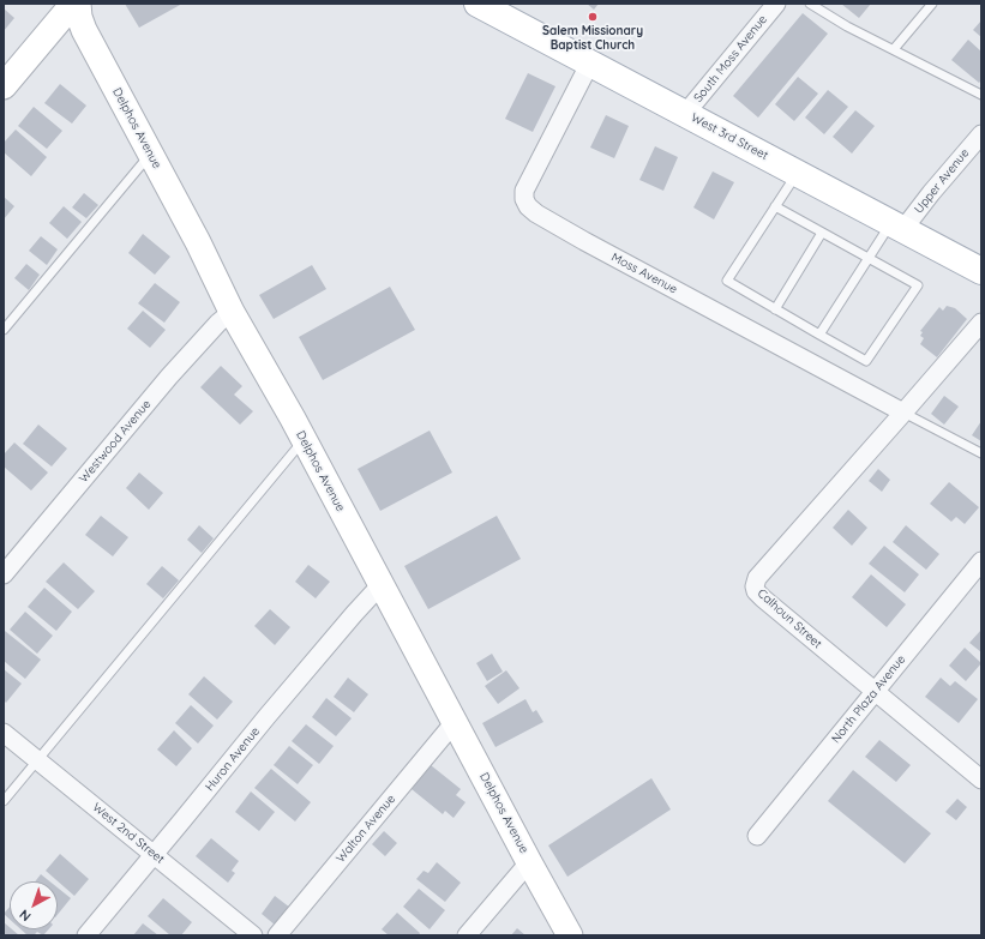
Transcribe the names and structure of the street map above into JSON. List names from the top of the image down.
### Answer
{
  "streets": {
    "main road": ["West 3rd Street"],
    "street": [
      "South Moss Avenue",
      "Delphos Avenue",
      "Upper Avenue",
      "Moss Avenue",
      "Westwood Avenue",
      "Calhoun Street",
      "North Plaza Avenue",
      "Huron Avenue",
      "Walton Avenue",
      "West 2nd Street"
    ]
  },
  "crossings": [
    ["South Moss Avenue", "West 3rd Street"],
    ["Delphos Avenue", "Westwood Avenue"],
    ["Delphos Avenue", "Huron Avenue"],
    ["Delphos Avenue", "Walton Avenue"],
    ["West 3rd Street", "Upper Avenue"],
    ["West 3rd Street", "Moss Avenue"],
    ["Moss Avenue", "Calhoun Street"],
    ["Calhoun Street", "North Plaza Avenue"],
    ["Huron Avenue", "West 2nd Street"]
  ],
  "places": ["Salem Missionary Baptist Church"],
  "north": "bottom left"
}
